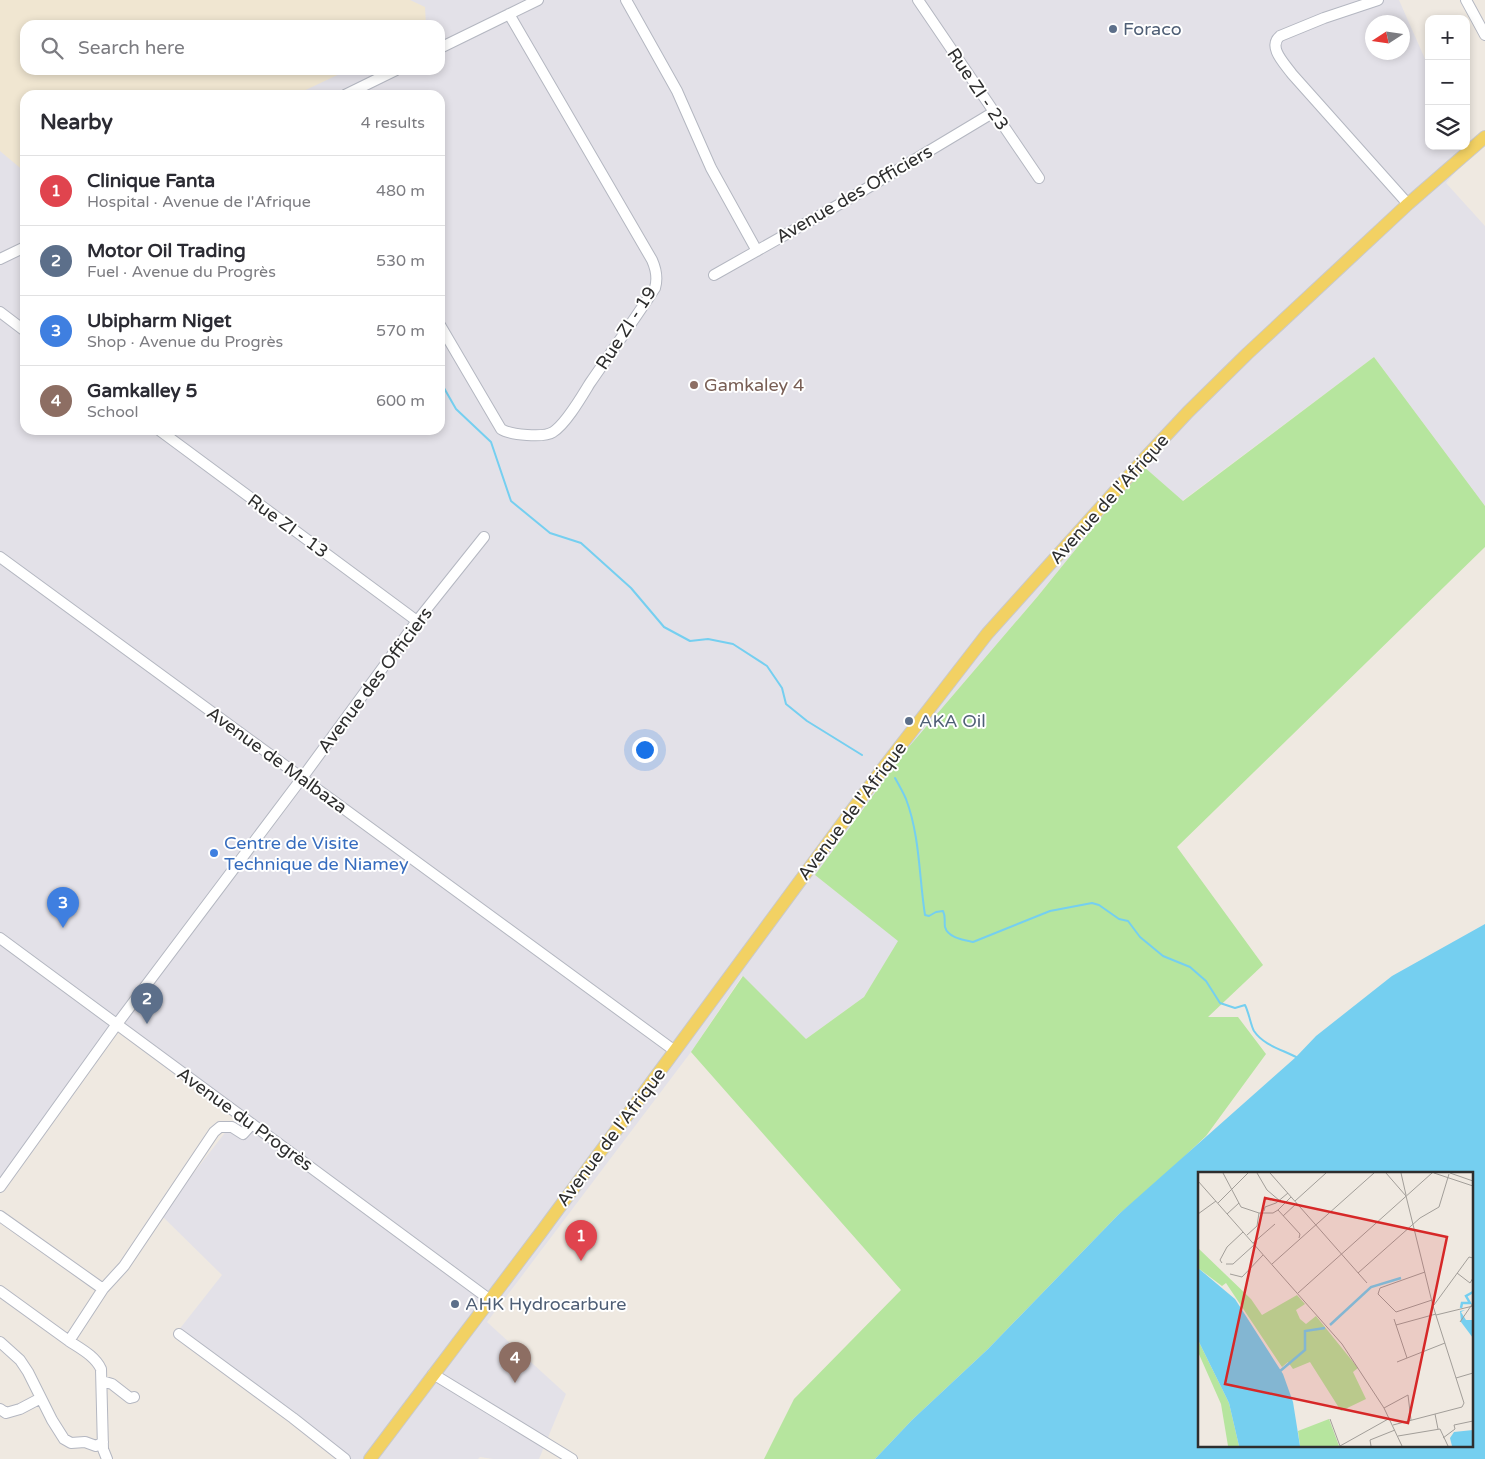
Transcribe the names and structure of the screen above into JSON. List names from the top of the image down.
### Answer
{
  "streets": {
    "main road": ["Avenue de l'Afrique"],
    "street": [
      "Rue ZI - 23",
      "Avenue des Officiers",
      "Rue ZI - 19",
      "Rue ZI - 13",
      "Avenue de Malbaza",
      "Avenue du Progrès"
    ]
  },
  "crossings": [
    ["Rue ZI - 23", "Avenue des Officiers"],
    ["Avenue des Officiers", "Rue ZI - 13"],
    ["Avenue des Officiers", "Avenue de Malbaza"],
    ["Avenue des Officiers", "Avenue du Progrès"],
    ["Avenue de l'Afrique", "Avenue de Malbaza"],
    ["Avenue de l'Afrique", "Avenue du Progrès"]
  ],
  "places": [
    "Foraco",
    "Gamkaley 4",
    "AKA Oil",
    "Centre de Visite Technique de Niamey",
    "AHK Hydrocarbure"
  ],
  "north": "left",
  "page": {
    "map_buttons": ["+", "−"],
    "search": "Search here",
    "heading": ["Nearby", "4 results"],
    "list": [
      {
        "mark": "1",
        "name": "Clinique Fanta",
        "note": "Hospital · Avenue de l'Afrique",
        "value": "480 m"
      },
      {
        "mark": "2",
        "name": "Motor Oil Trading",
        "note": "Fuel · Avenue du Progrès",
        "value": "530 m"
      },
      {
        "mark": "3",
        "name": "Ubipharm Niget",
        "note": "Shop · Avenue du Progrès",
        "value": "570 m"
      },
      {
        "mark": "4",
        "name": "Gamkalley 5",
        "note": "School",
        "value": "600 m"
      }
    ],
    "pins": [
      "3",
      "2",
      "1",
      "4"
    ]
  }
}
